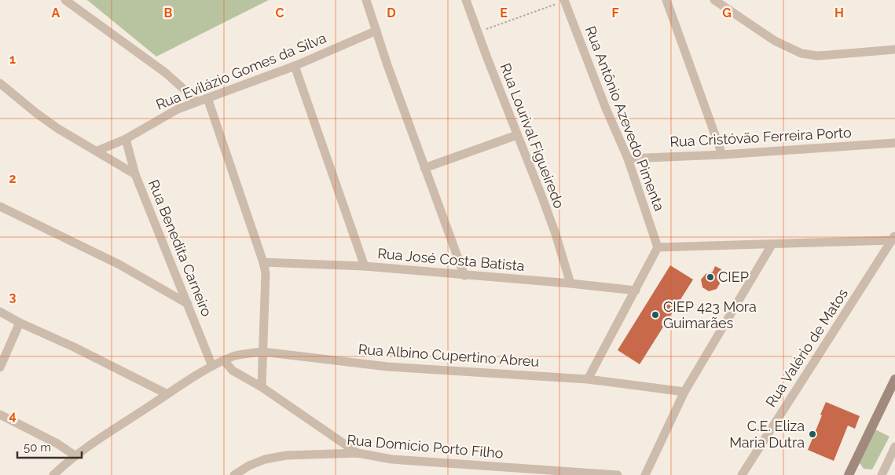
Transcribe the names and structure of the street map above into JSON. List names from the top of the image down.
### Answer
{
  "streets": {
    "street": [
      "Rua Evilázio Gomes da Silva",
      "Rua Antônio Azevedo Pimenta",
      "Rua Lourival Figueiredo",
      "Rua Cristóvão Ferreira Porto",
      "Rua Benedita Carneiro",
      "Rua José Costa Batista",
      "Rua Valério de Matos",
      "Rua Albino Cupertino Abreu",
      "Rua Domício Porto Filho"
    ]
  },
  "crossings": [
    ["Rua Evilázio Gomes da Silva", "Rua Benedita Carneiro"],
    ["Rua Antônio Azevedo Pimenta", "Rua Cristóvão Ferreira Porto"],
    ["Rua Lourival Figueiredo", "Rua José Costa Batista"],
    ["Rua Benedita Carneiro", "Rua Albino Cupertino Abreu"]
  ],
  "places": ["CIEP", "CIEP 423 Mora Guimarães", "C.E. Eliza Maria Dutra"],
  "scale_bar": "50 m",
  "grid": {
    "columns": [
      "A",
      "B",
      "C",
      "D",
      "E",
      "F",
      "G",
      "H"
    ],
    "rows": [
      "1",
      "2",
      "3",
      "4"
    ]
  }
}
